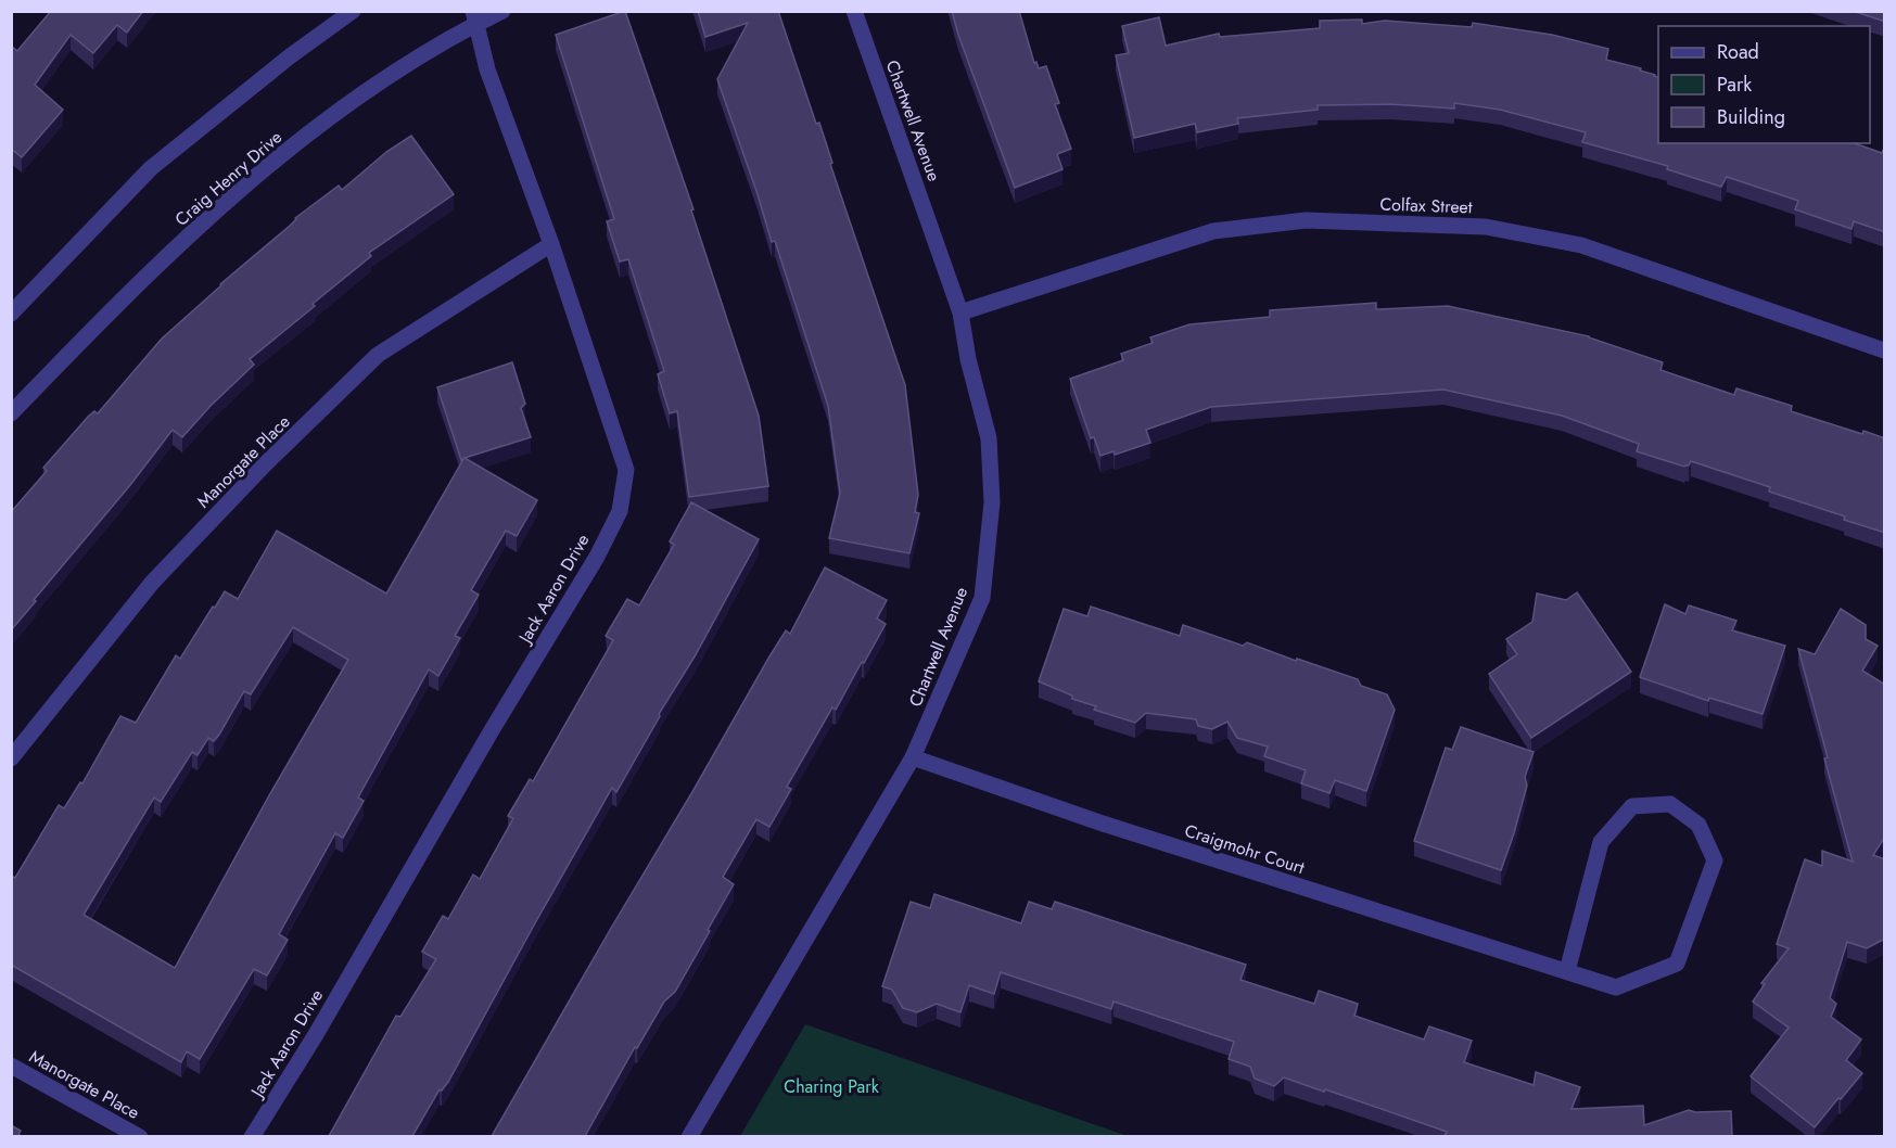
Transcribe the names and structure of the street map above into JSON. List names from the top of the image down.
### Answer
{
  "streets": {
    "street": [
      "Chartwell Avenue",
      "Craig Henry Drive",
      "Colfax Street",
      "Manorgate Place",
      "Jack Aaron Drive",
      "Craigmohr Court"
    ]
  },
  "crossings": [
    ["Chartwell Avenue", "Colfax Street"],
    ["Chartwell Avenue", "Craigmohr Court"],
    ["Craig Henry Drive", "Jack Aaron Drive"],
    ["Manorgate Place", "Jack Aaron Drive"]
  ],
  "parks": ["Charing Park"],
  "legend": ["Road", "Park", "Building"]
}
